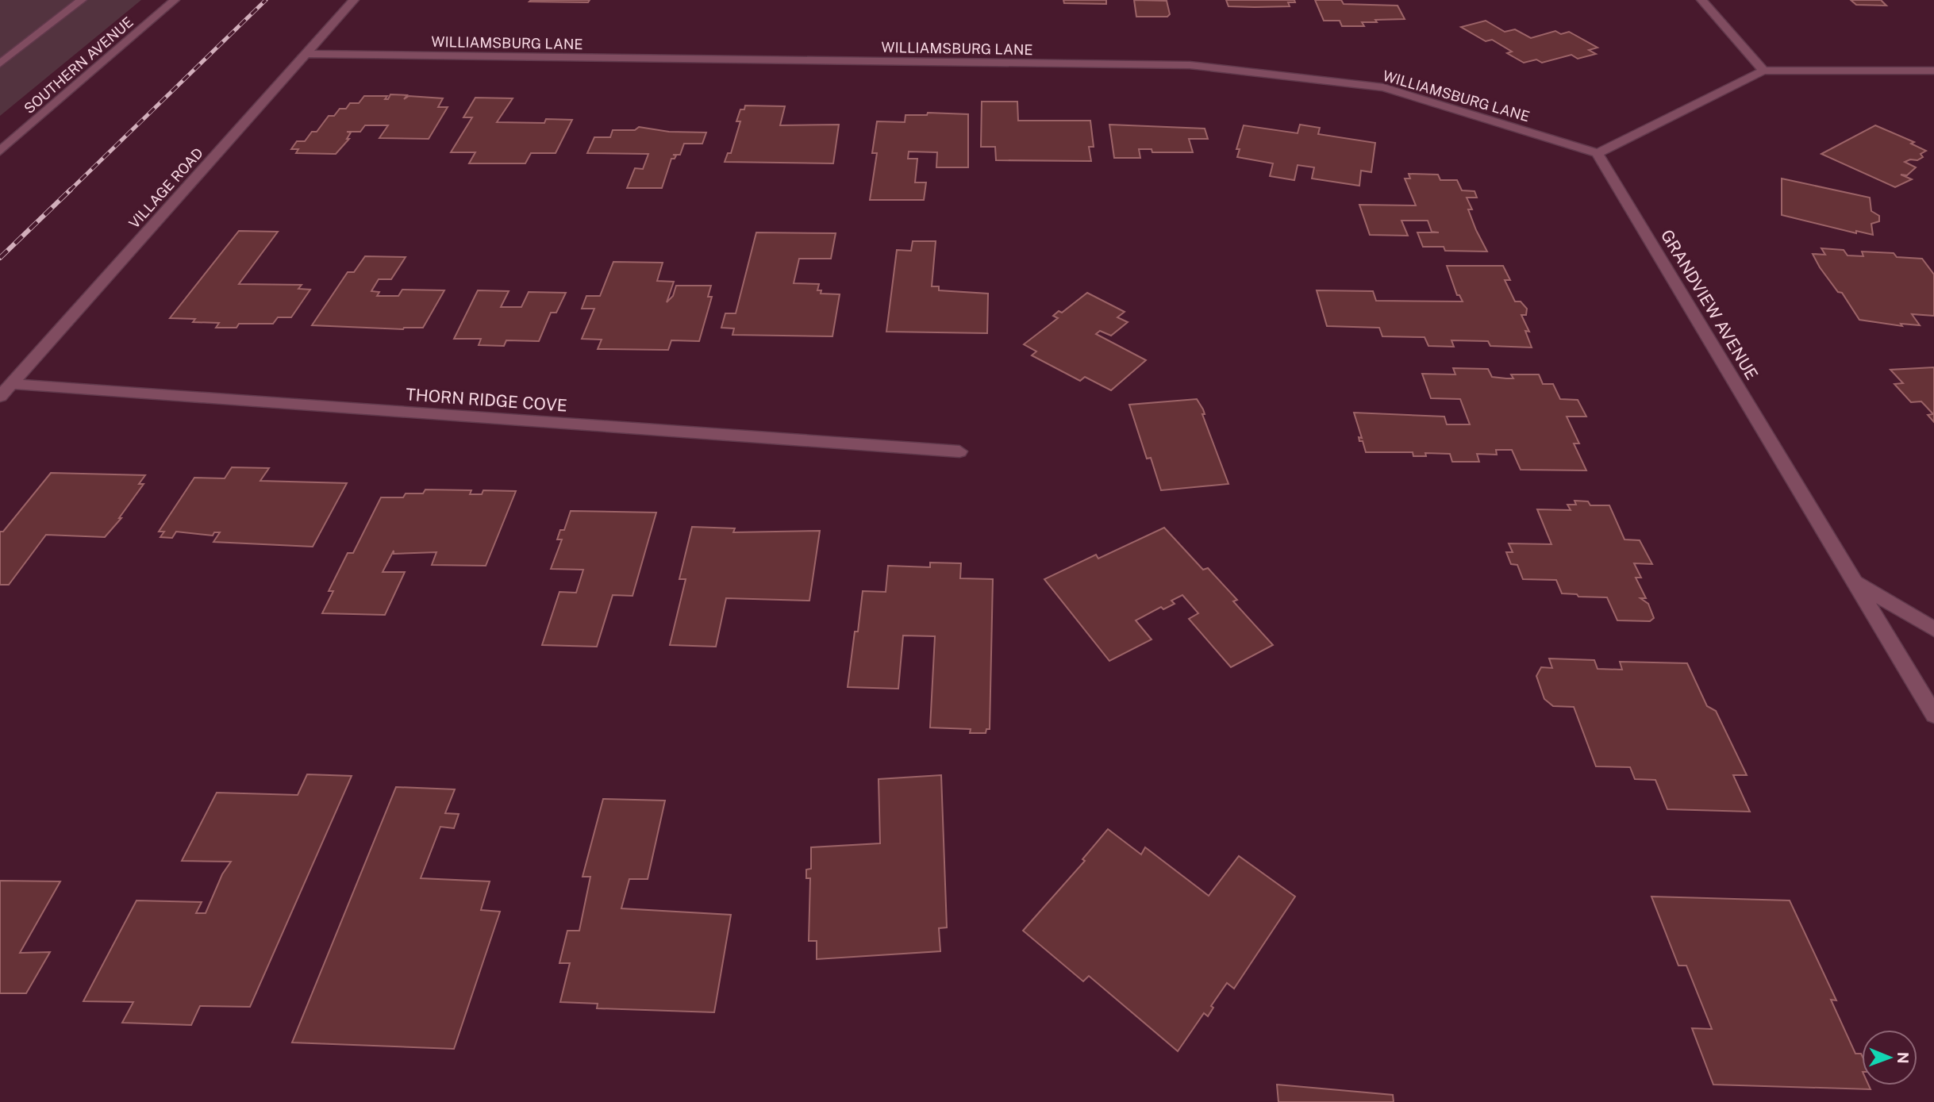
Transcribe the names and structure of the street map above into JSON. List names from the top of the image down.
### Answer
{
  "streets": {
    "street": [
      "WILLIAMSBURG LANE",
      "SOUTHERN AVENUE",
      "VILLAGE ROAD",
      "GRANDVIEW AVENUE",
      "THORN RIDGE COVE"
    ]
  },
  "crossings": [
    ["WILLIAMSBURG LANE", "VILLAGE ROAD"],
    ["WILLIAMSBURG LANE", "GRANDVIEW AVENUE"],
    ["VILLAGE ROAD", "THORN RIDGE COVE"]
  ],
  "north": "right"
}
